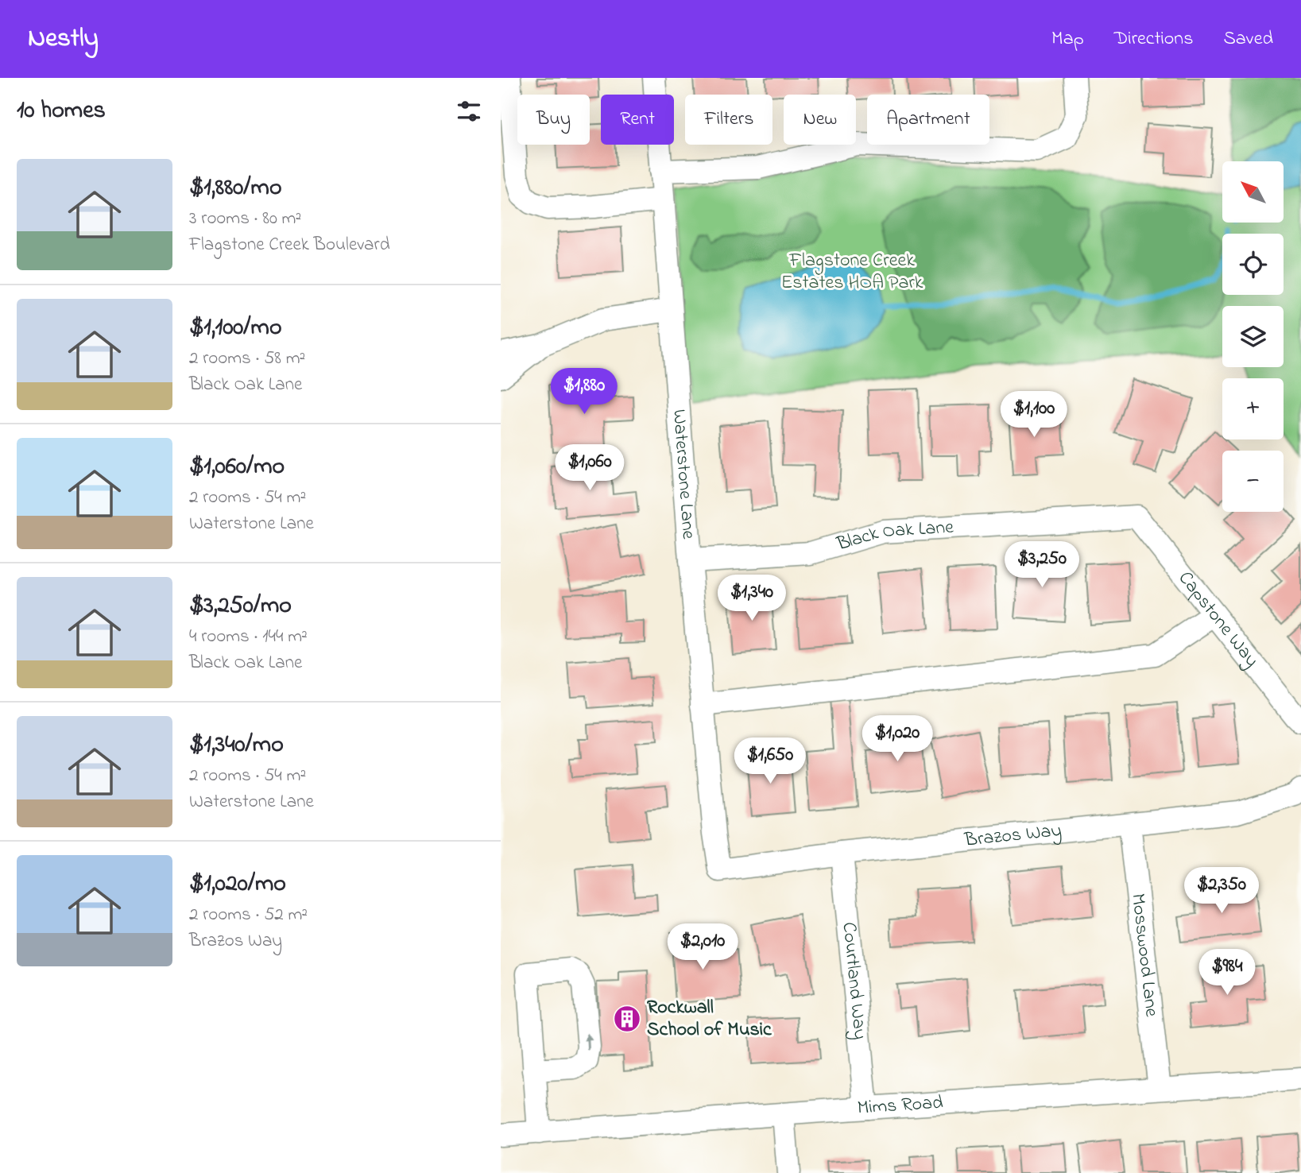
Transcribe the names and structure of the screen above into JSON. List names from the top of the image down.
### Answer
{
  "streets": {
    "street": [
      "Waterstone Lane",
      "Black Oak Lane",
      "Capstone Way",
      "Brazos Way",
      "Mosswood Lane",
      "Courtland Way",
      "Mims Road"
    ]
  },
  "crossings": [
    ["Waterstone Lane", "Black Oak Lane"],
    ["Waterstone Lane", "Brazos Way"],
    ["Black Oak Lane", "Capstone Way"],
    ["Brazos Way", "Mosswood Lane"],
    ["Brazos Way", "Courtland Way"],
    ["Mosswood Lane", "Mims Road"],
    ["Courtland Way", "Mims Road"]
  ],
  "parks": ["Flagstone Creek Estates HOA Park"],
  "places": {
    "building": ["Rockwall School of Music"]
  },
  "north": "top left",
  "page": {
    "header": "Nestly",
    "nav": ["Map", "Directions", "Saved"],
    "heading": "10 homes",
    "chip": [
      "Buy",
      "Rent",
      "Filters",
      "New",
      "Apartment"
    ],
    "list": [
      {
        "name": "$1,880/mo",
        "note": "3 rooms · 80 m² · Flagstone Creek Boulevard"
      },
      {
        "name": "$1,100/mo",
        "note": "2 rooms · 58 m² · Black Oak Lane"
      },
      {
        "name": "$1,060/mo",
        "note": "2 rooms · 54 m² · Waterstone Lane"
      },
      {
        "name": "$3,250/mo",
        "note": "4 rooms · 144 m² · Black Oak Lane"
      },
      {
        "name": "$1,340/mo",
        "note": "2 rooms · 54 m² · Waterstone Lane"
      },
      {
        "name": "$1,020/mo",
        "note": "2 rooms · 52 m² · Brazos Way"
      }
    ],
    "map_buttons": ["+", "−"],
    "price": [
      "$1,880",
      "$1,100",
      "$1,060",
      "$3,250",
      "$1,340",
      "$1,020",
      "$1,650",
      "$2,350",
      "$2,010",
      "$984"
    ]
  }
}
